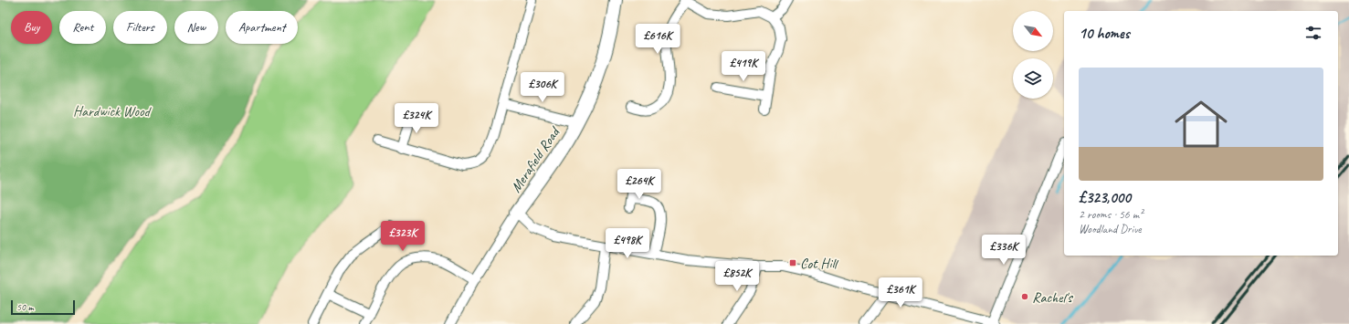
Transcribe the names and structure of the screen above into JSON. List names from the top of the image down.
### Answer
{
  "streets": {
    "street": ["Merafield Road"]
  },
  "parks": ["Hardwick Wood"],
  "places": {
    "transit": ["Cot Hill"],
    "other": ["Rachel's"]
  },
  "scale_bar": "50 m",
  "north": "bottom right",
  "page": {
    "chip": [
      "Buy",
      "Rent",
      "Filters",
      "New",
      "Apartment"
    ],
    "heading": "10 homes",
    "price": [
      "£616K",
      "£419K",
      "£306K",
      "£324K",
      "£264K",
      "£323K",
      "£498K",
      "£336K",
      "£852K",
      "£361K"
    ],
    "list": [
      {
        "name": "£323,000",
        "note": "2 rooms · 56 m² · Woodland Drive"
      }
    ],
    "scale": "50 m"
  }
}
